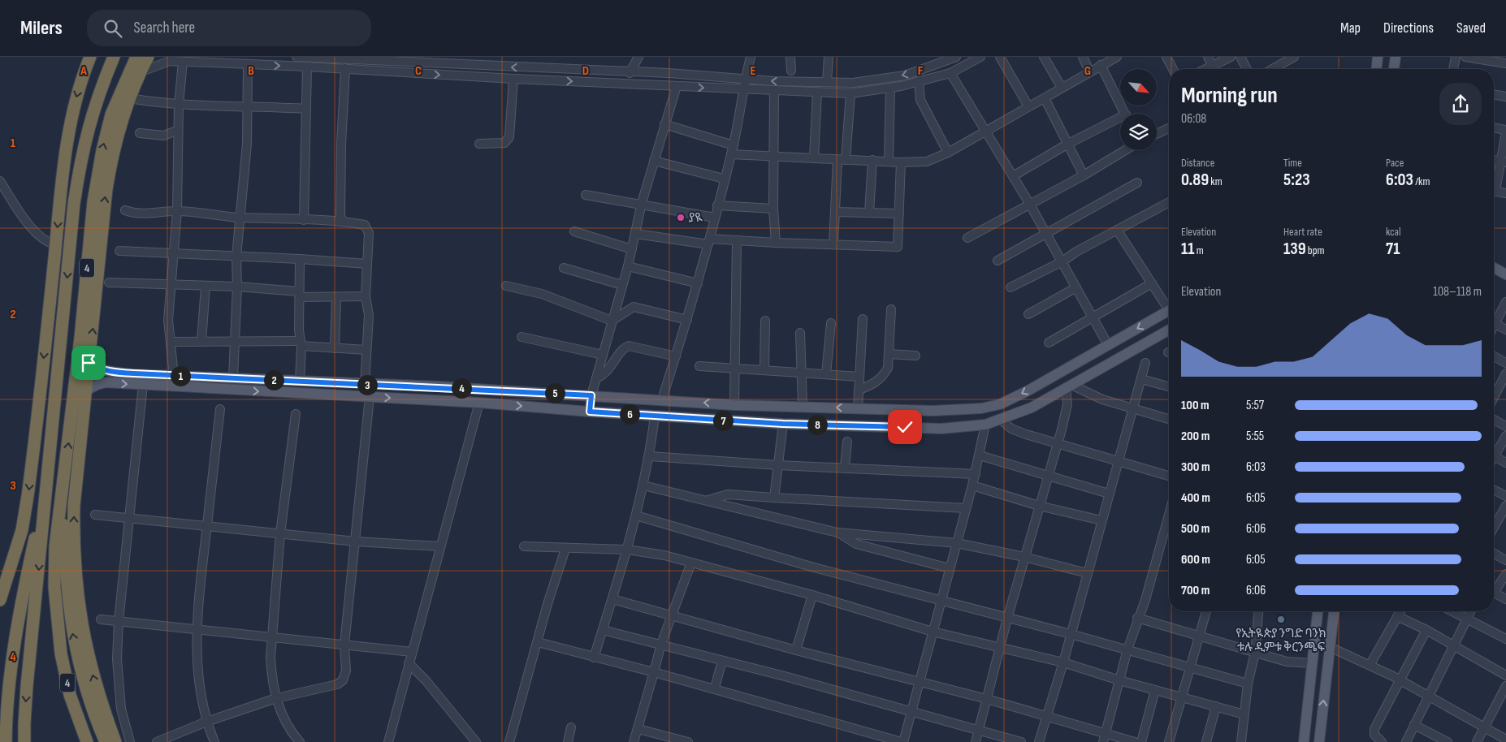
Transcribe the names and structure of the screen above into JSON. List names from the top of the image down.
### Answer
{
  "streets": {
    "highway": ["4"]
  },
  "places": ["ያዪ", "የኢትዪጵያ ንግድ ባንክ ቱሉ ዲምቱ ቅርንጫፍ"],
  "north": "bottom right",
  "page": {
    "header": "Milers",
    "search": "Search here",
    "nav": ["Map", "Directions", "Saved"],
    "heading": ["Morning run", "06:08"],
    "stats": [
      ["Distance", "0.89 km"],
      ["Time", "5:23"],
      ["Pace", "6:03 /km"],
      ["Elevation", "11 m"],
      ["Heart rate", "139 bpm"],
      ["kcal", "71"]
    ],
    "chart": ["Elevation", "108–118 m"],
    "pins": [
      "1",
      "2",
      "3",
      "4",
      "5",
      "6",
      "7",
      "8"
    ],
    "list": [
      {
        "name": "100 m",
        "note": "5:57"
      },
      {
        "name": "200 m",
        "note": "5:55"
      },
      {
        "name": "300 m",
        "note": "6:03"
      },
      {
        "name": "400 m",
        "note": "6:05"
      },
      {
        "name": "500 m",
        "note": "6:06"
      },
      {
        "name": "600 m",
        "note": "6:05"
      },
      {
        "name": "700 m",
        "note": "6:06"
      }
    ]
  },
  "grid": {
    "columns": [
      "A",
      "B",
      "C",
      "D",
      "E",
      "F",
      "G"
    ],
    "rows": [
      "1",
      "2",
      "3",
      "4"
    ]
  }
}
